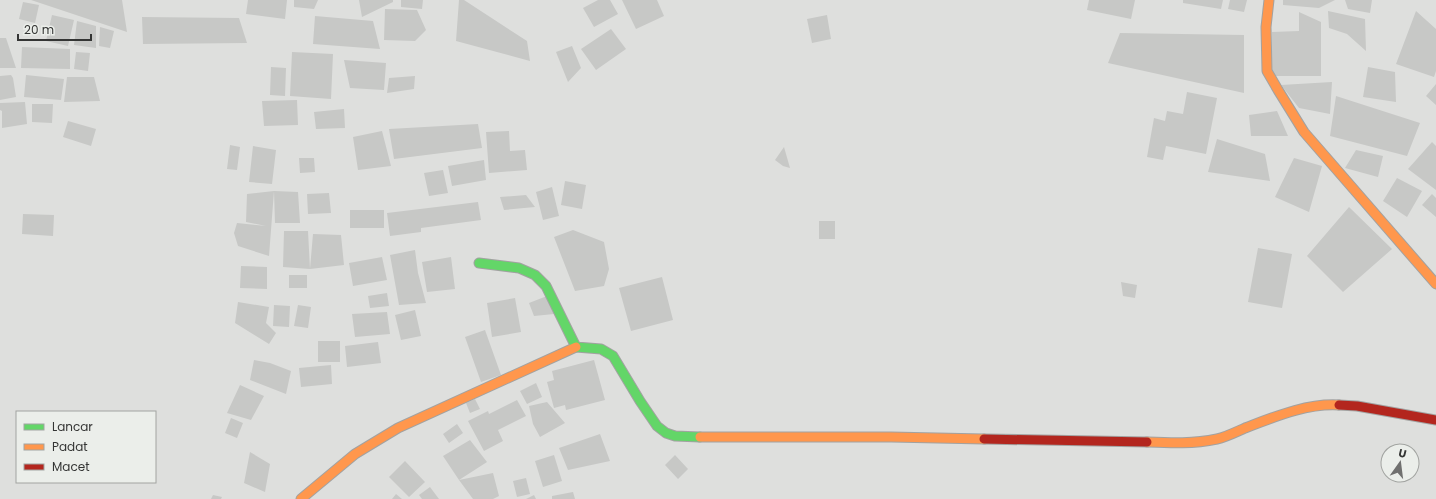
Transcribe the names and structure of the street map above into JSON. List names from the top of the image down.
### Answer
{
  "legend": ["Lancar", "Padat", "Macet"],
  "scale_bar": "20 m",
  "north": "top"
}
